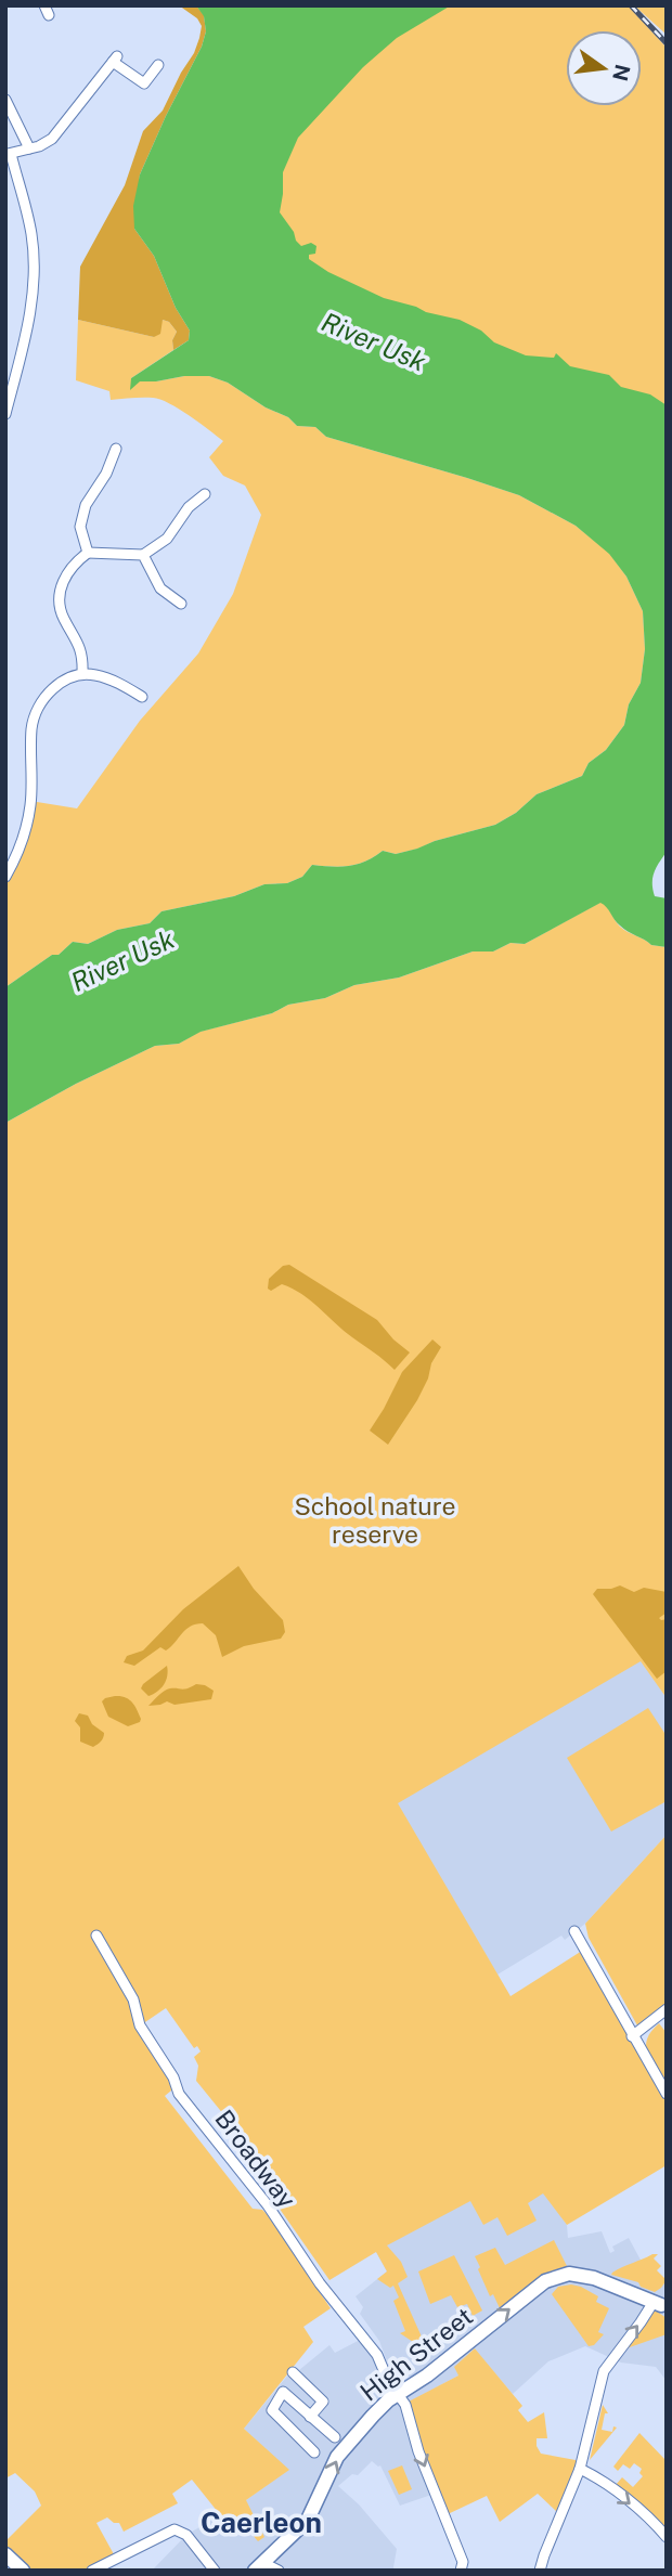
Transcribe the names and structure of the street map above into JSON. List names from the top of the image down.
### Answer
{
  "streets": {
    "main road": ["High Street"],
    "street": ["Broadway"]
  },
  "crossings": [
    ["Broadway", "High Street"]
  ],
  "one_way": ["High Street"],
  "districts": ["Caerleon"],
  "water": ["River Usk"],
  "parks": ["School nature reserve"],
  "north": "right"
}
